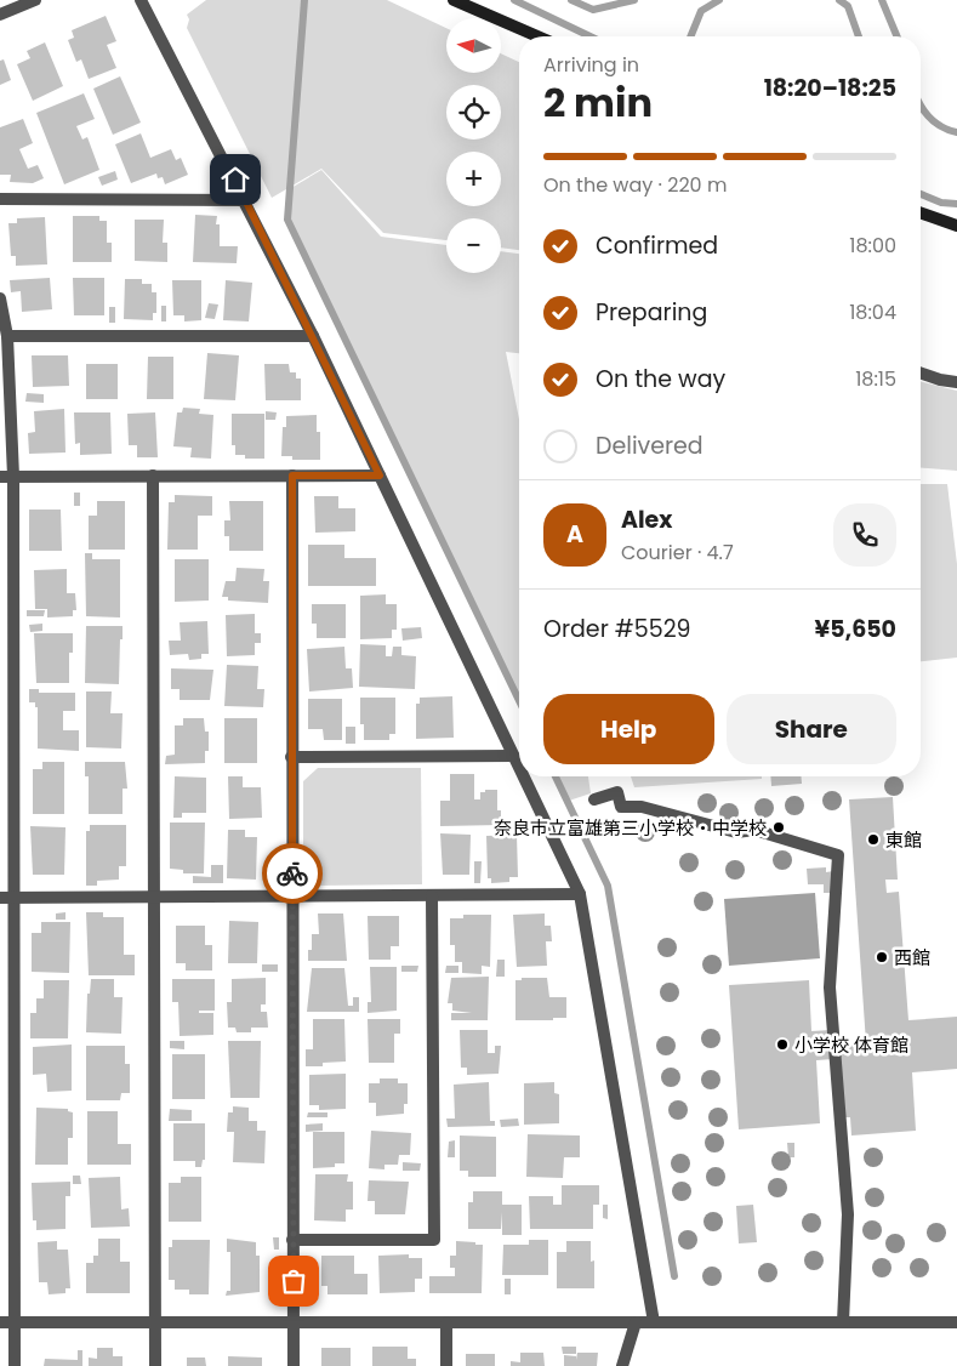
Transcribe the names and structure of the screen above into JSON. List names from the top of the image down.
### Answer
{
  "places": [
    "奈良市立富雄第三小学校・中学校",
    "東館",
    "西館",
    "小学校 体育館"
  ],
  "north": "left",
  "page": {
    "map_buttons": ["+", "−"],
    "heading": ["2 min", "Arriving in", "18:20–18:25"],
    "panel": [
      "Alex",
      "Courier · 4.7",
      "Order #5529",
      "¥5,650"
    ],
    "bar": "On the way · 220 m",
    "list": [
      ["Confirmed", "18:00"],
      ["Preparing", "18:04"],
      ["On the way", "18:15"],
      "Delivered"
    ],
    "round": "A",
    "buttons": ["Help", "Share"]
  }
}
